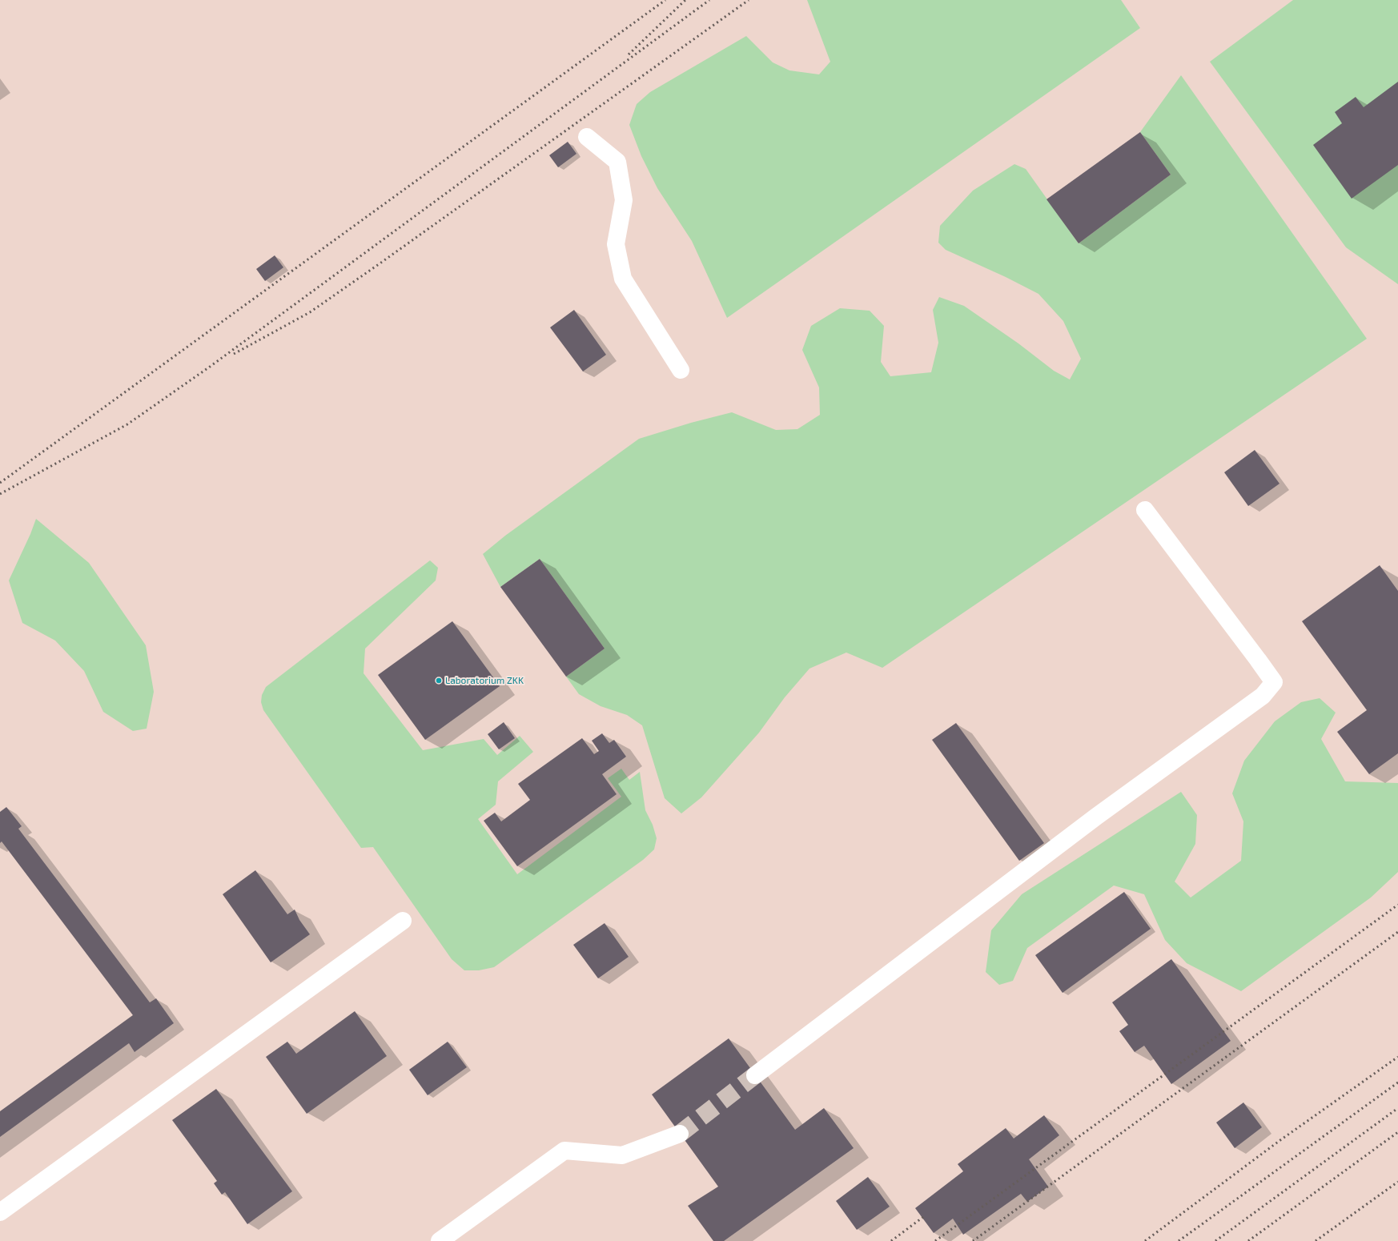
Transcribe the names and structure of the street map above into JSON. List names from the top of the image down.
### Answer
{
  "places": ["Laboratorium ZKK"]
}
